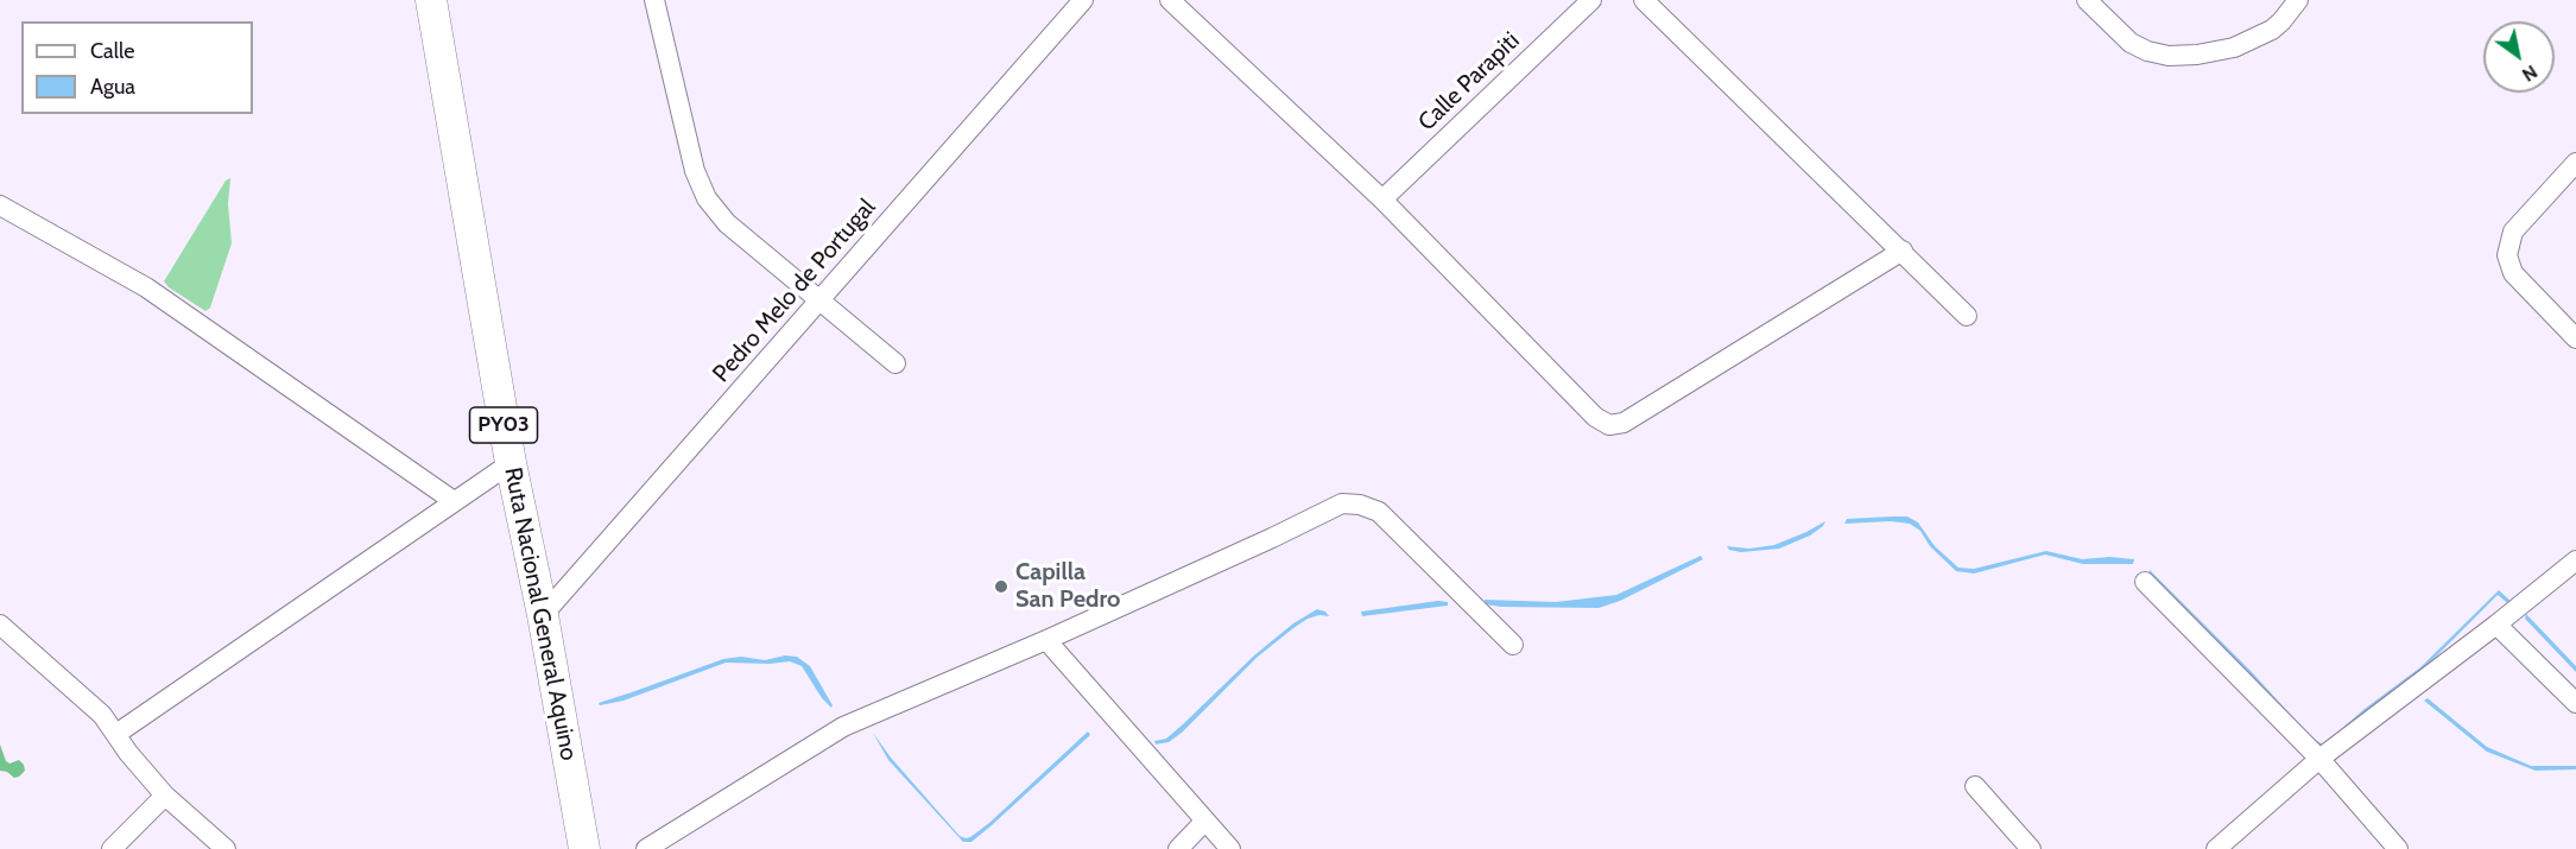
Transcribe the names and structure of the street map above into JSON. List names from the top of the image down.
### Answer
{
  "streets": {
    "highway": ["PY03", "Ruta Nacional General Aquino"],
    "street": ["Calle Parapiti", "Pedro Melo de Portugal"]
  },
  "crossings": [
    ["Pedro Melo de Portugal", "Ruta Nacional General Aquino"]
  ],
  "places": ["Capilla San Pedro"],
  "legend": ["Calle", "Agua"],
  "north": "bottom right"
}
